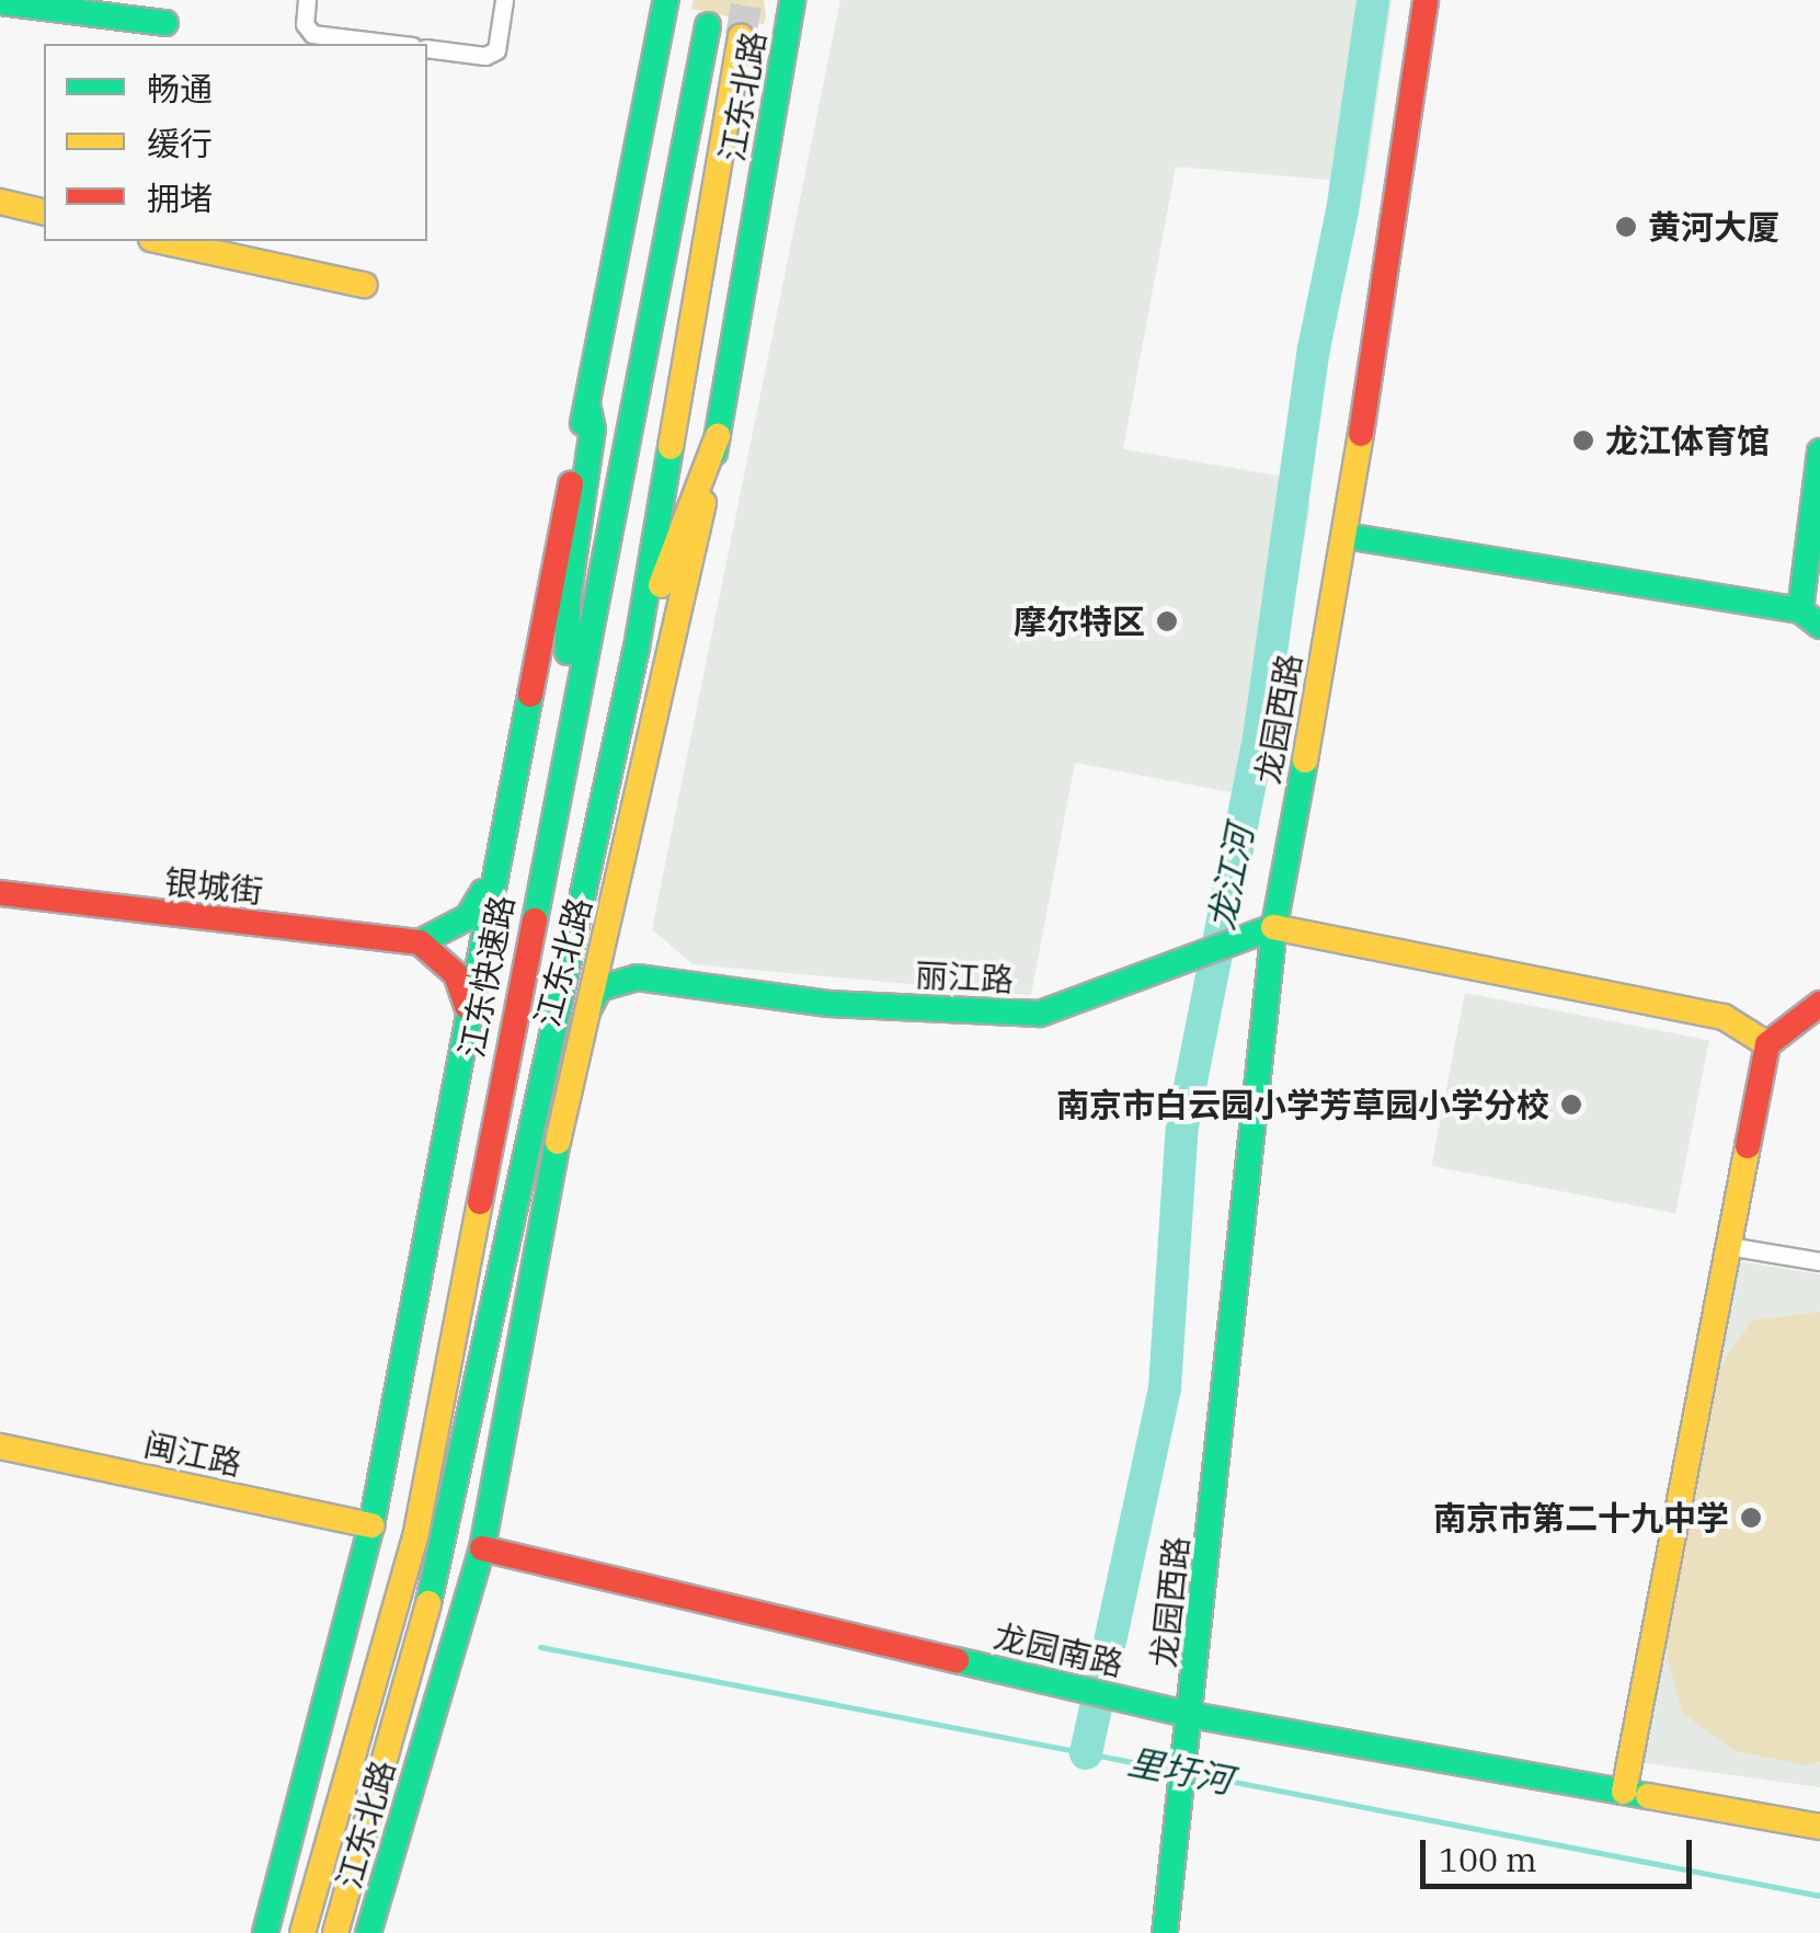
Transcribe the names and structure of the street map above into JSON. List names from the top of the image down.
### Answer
{
  "streets": {
    "main road": [
      "江东北路",
      "龙园西路",
      "银城街",
      "江东快速路",
      "丽江路",
      "闽江路",
      "龙园南路"
    ]
  },
  "crossings": [
    ["江东北路", "闽江路"],
    ["江东北路", "龙园南路"],
    ["龙园西路", "丽江路"],
    ["龙园西路", "龙园南路"]
  ],
  "water": ["龙江河", "里圩河"],
  "places": [
    "黄河大厦",
    "龙江体育馆",
    "摩尔特区",
    "南京市白云园小学芳草园小学分校",
    "南京市第二十九中学"
  ],
  "legend": ["畅通", "缓行", "拥堵"],
  "scale_bar": "100 m"
}
